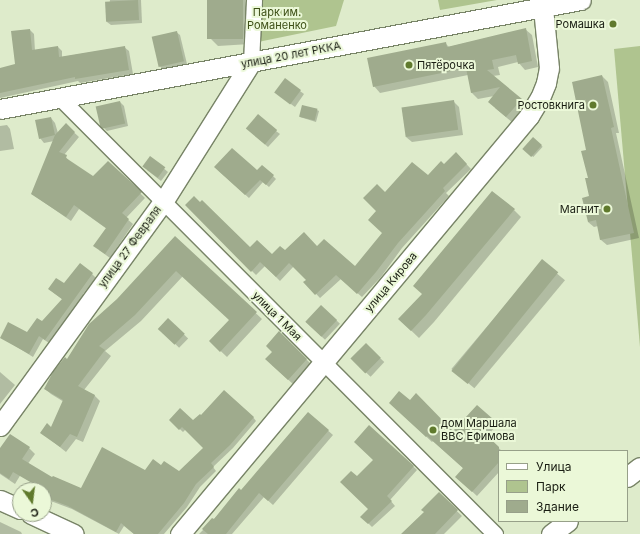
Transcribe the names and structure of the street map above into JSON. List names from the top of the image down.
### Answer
{
  "streets": {
    "street": [
      "улица 20 лет РККА",
      "улица 27 Февраля",
      "улица Кирова",
      "улица 1 Мая"
    ]
  },
  "crossings": [
    ["улица 20 лет РККА", "улица 27 Февраля"],
    ["улица 20 лет РККА", "улица Кирова"],
    ["улица 20 лет РККА", "улица 1 Мая"],
    ["улица 27 Февраля", "улица 1 Мая"],
    ["улица Кирова", "улица 1 Мая"]
  ],
  "parks": ["Парк им. Романенко"],
  "places": [
    "Ромашка",
    "Пятёрочка",
    "Ростовкнига",
    "Магнит",
    "дом Маршала ВВС Ефимова"
  ],
  "legend": ["Улица", "Парк", "Здание"],
  "north": "bottom"
}
